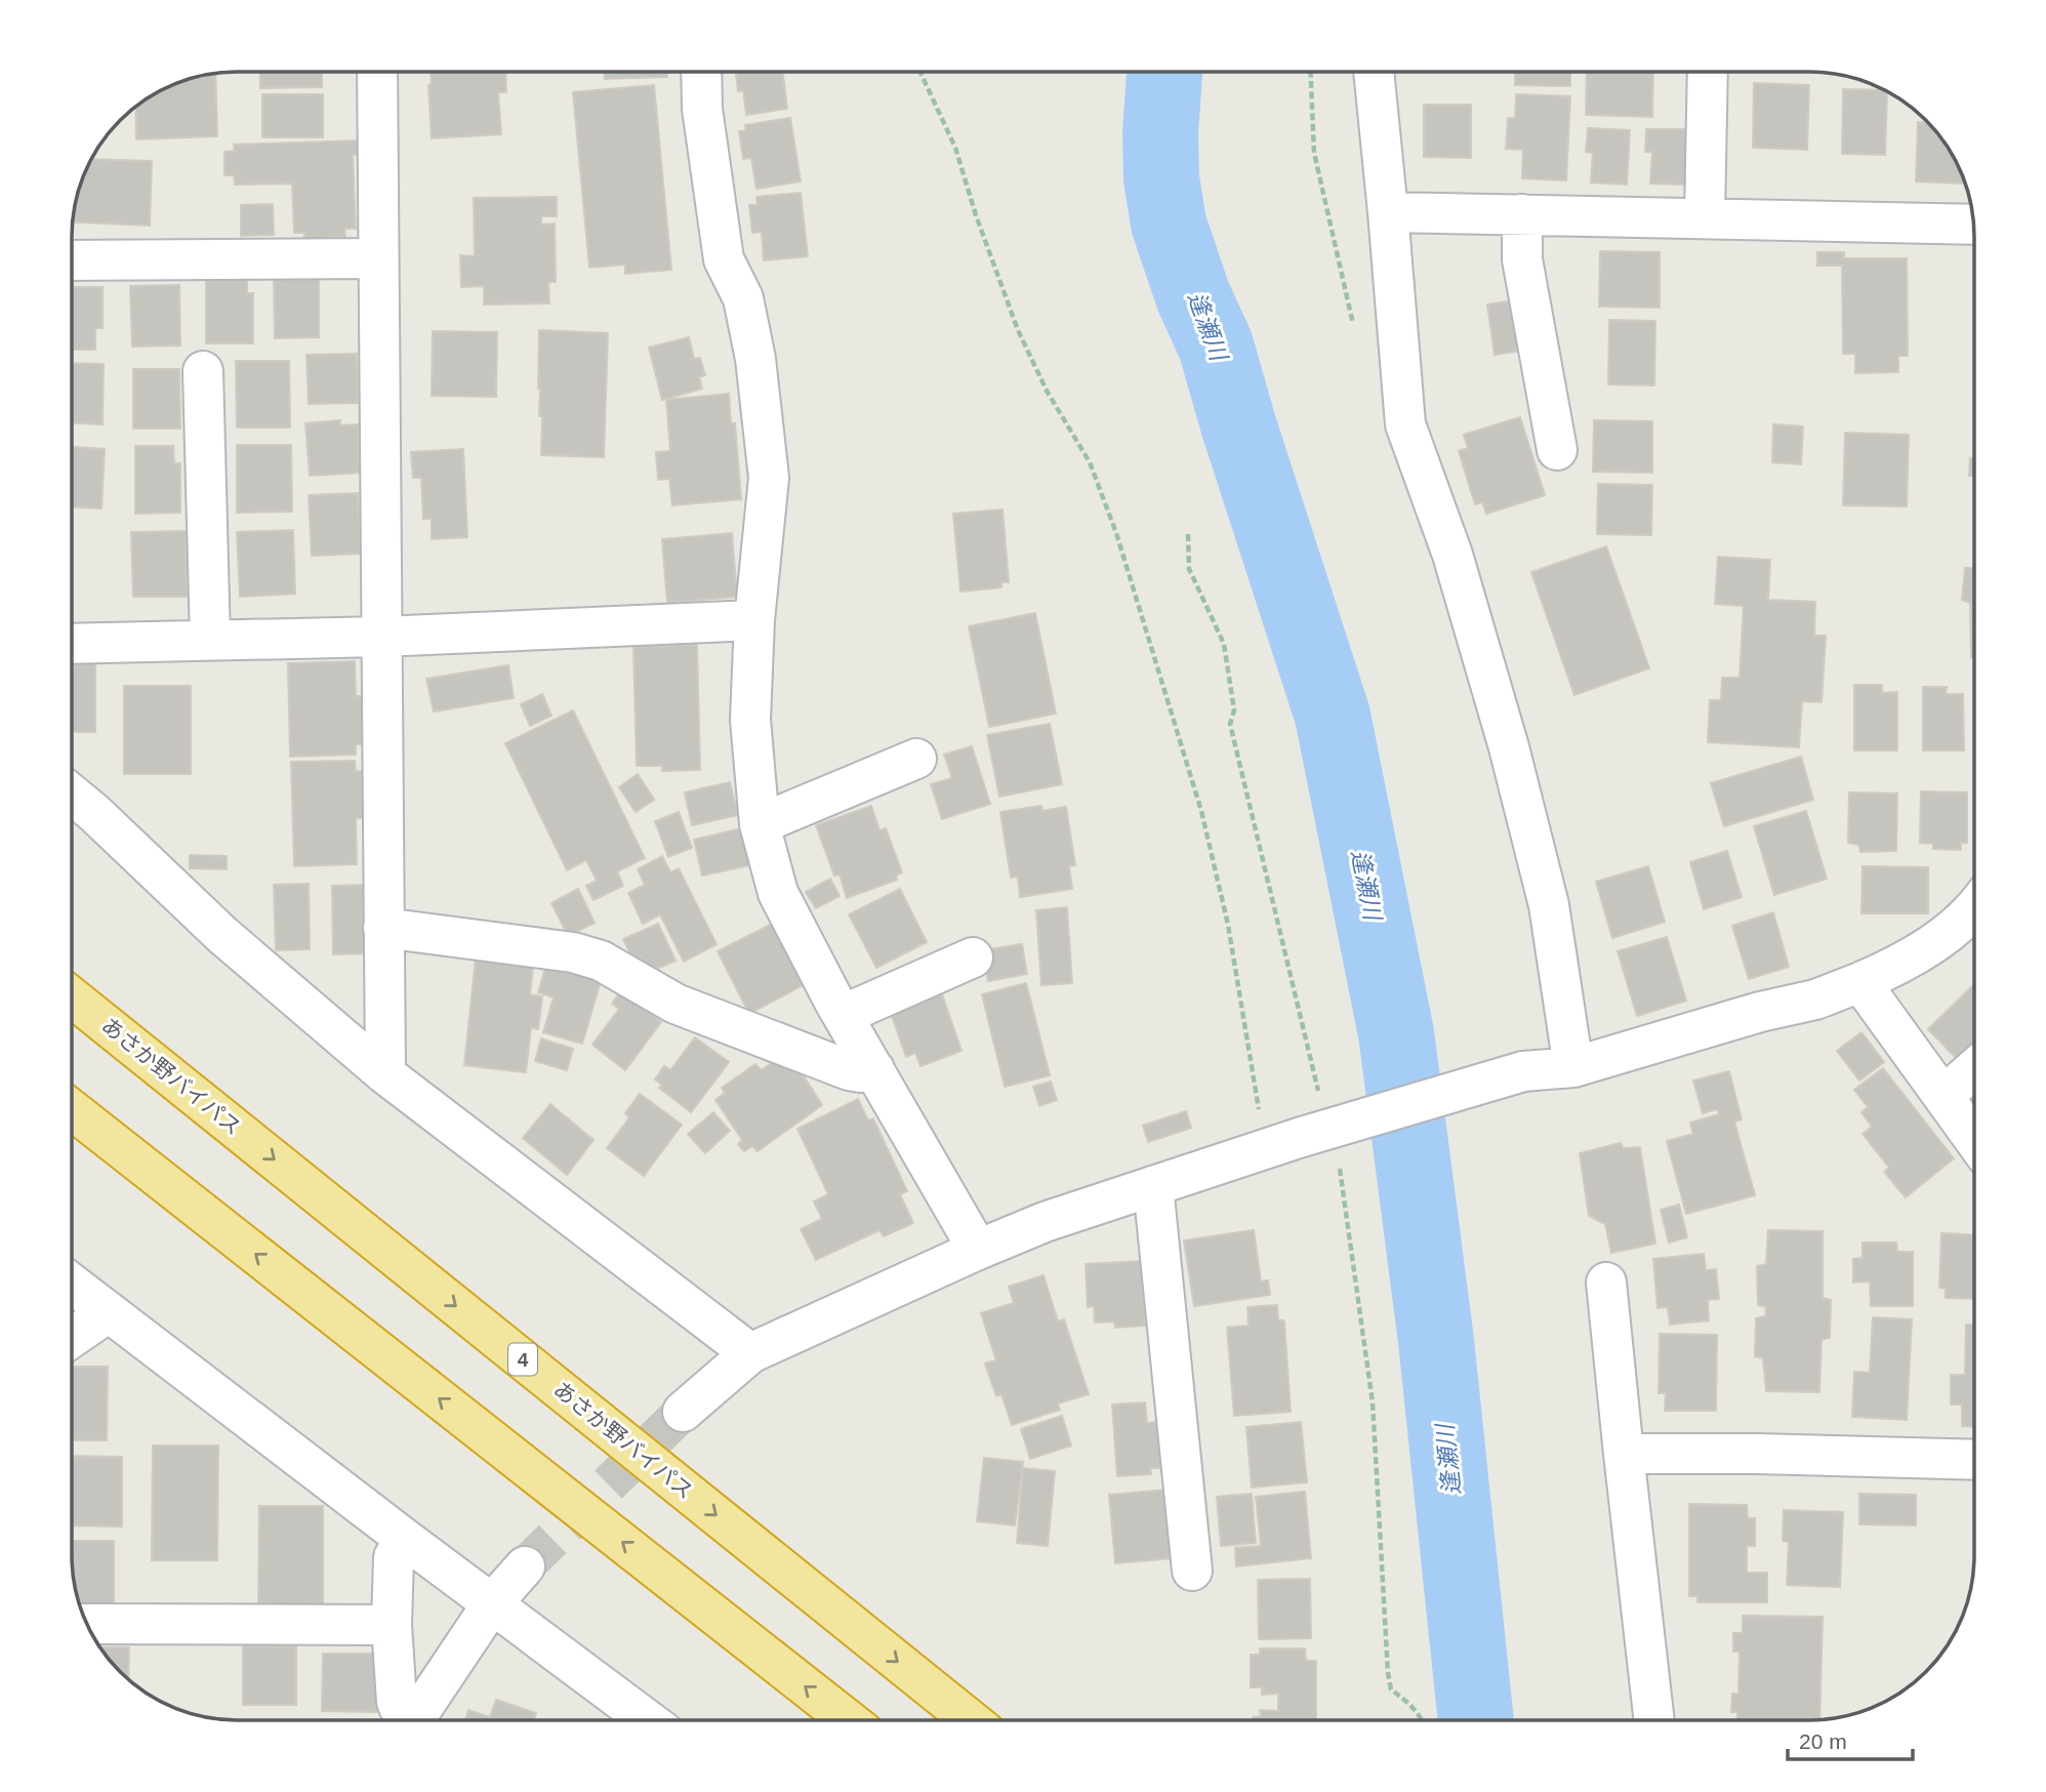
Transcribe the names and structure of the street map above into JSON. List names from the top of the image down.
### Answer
{
  "streets": {
    "highway": ["あさか野バイパス", "4"]
  },
  "water": ["逢瀬川"],
  "scale_bar": "20 m"
}
